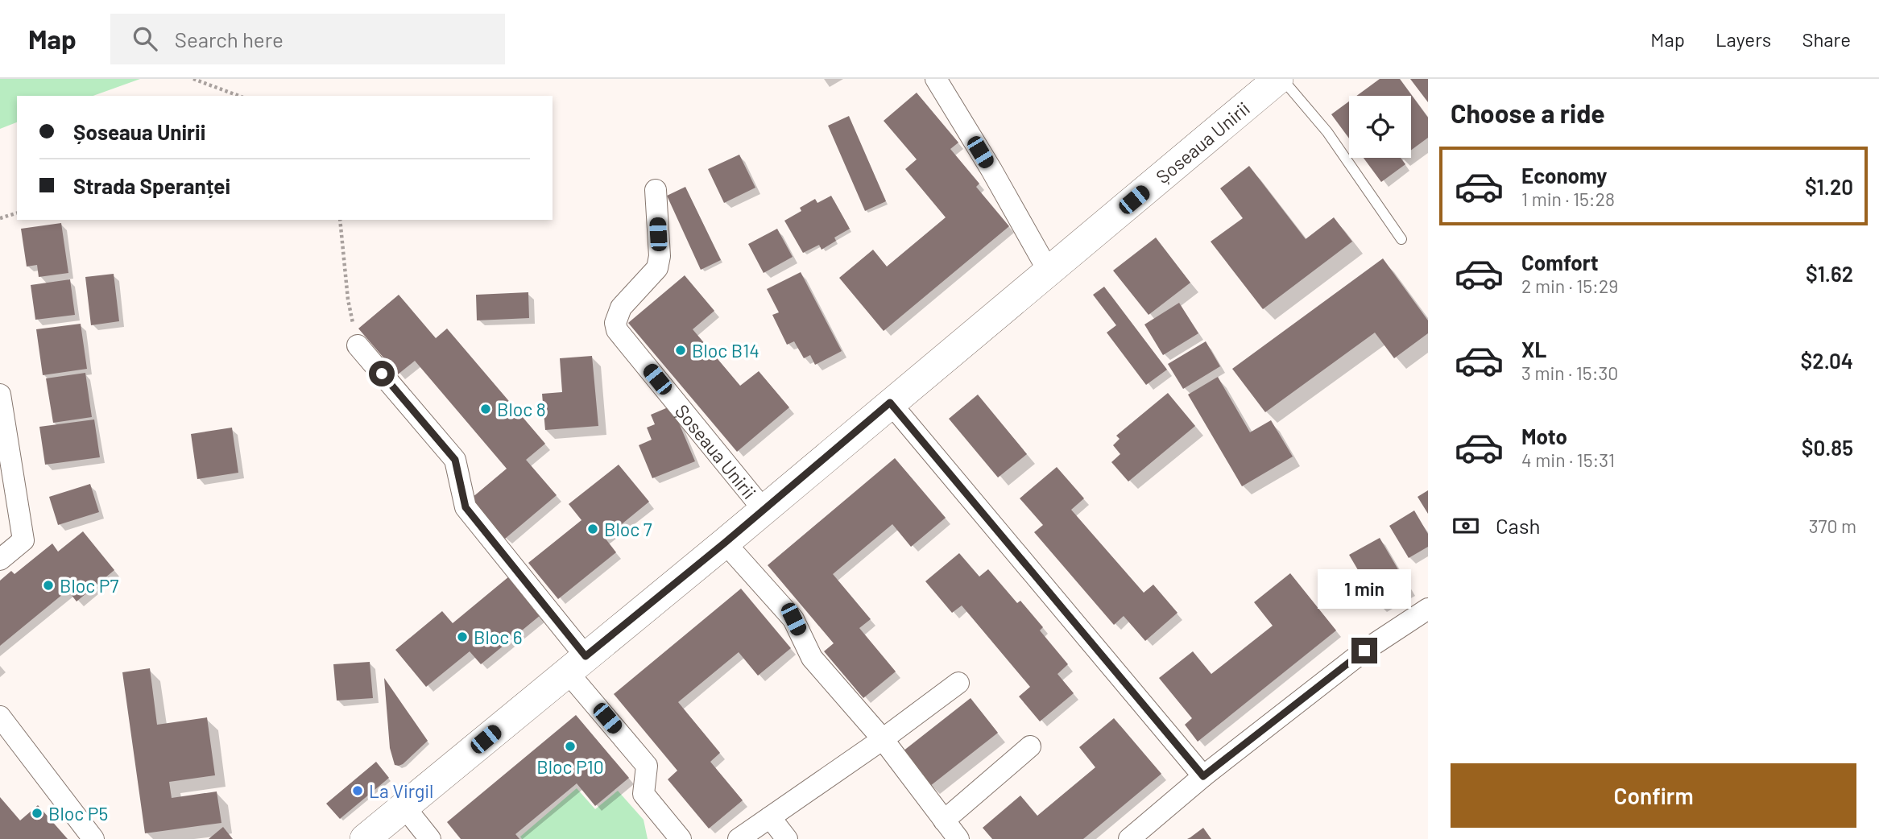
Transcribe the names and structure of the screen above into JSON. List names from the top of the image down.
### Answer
{
  "streets": {
    "main road": ["Șoseaua Unirii"]
  },
  "places": [
    "Bloc B14",
    "Bloc 8",
    "Bloc 7",
    "Bloc P7",
    "Bloc 6",
    "Bloc P10",
    "La Virgil",
    "Bloc P5"
  ],
  "page": {
    "header": "Map",
    "search": "Search here",
    "nav": ["Map", "Layers", "Share"],
    "heading": "Choose a ride",
    "banner": ["Șoseaua Unirii", "Strada Speranței"],
    "list": [
      {
        "name": "Economy",
        "note": "1 min · 15:28",
        "value": "$1.20"
      },
      {
        "name": "Comfort",
        "note": "2 min · 15:29",
        "value": "$1.62"
      },
      {
        "name": "XL",
        "note": "3 min · 15:30",
        "value": "$2.04"
      },
      {
        "name": "Moto",
        "note": "4 min · 15:31",
        "value": "$0.85"
      }
    ],
    "pay": ["Cash", "370 m"],
    "bubble": "1 min",
    "buttons": "Confirm"
  }
}
